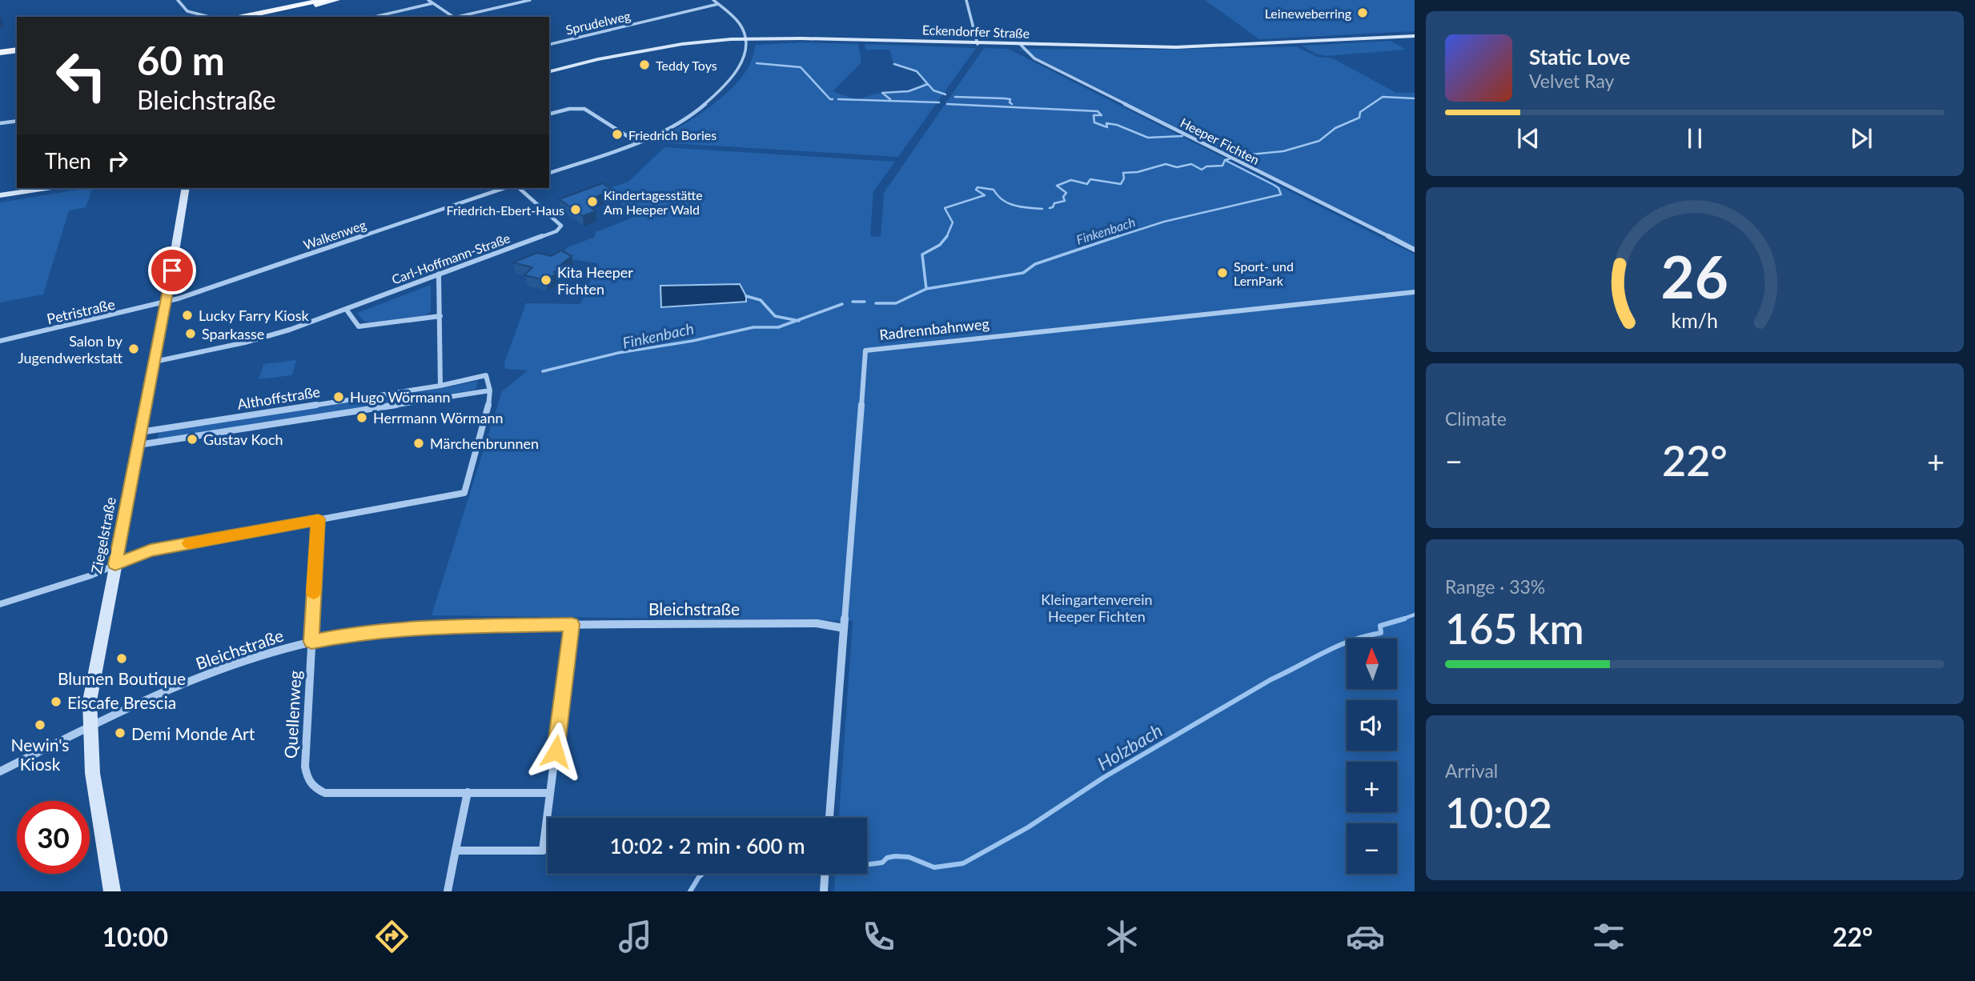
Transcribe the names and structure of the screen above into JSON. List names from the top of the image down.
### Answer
{
  "streets": {
    "street": [
      "Sprudelweg",
      "Eckendorfer Straße",
      "Heeper Fichten",
      "Walkenweg",
      "Carl-Hoffmann-Straße",
      "Petristraße",
      "Radrennbahnweg",
      "Althoffstraße",
      "Ziegelstraße",
      "Bleichstraße",
      "Quellenweg"
    ]
  },
  "crossings": [
    ["Eckendorfer Straße", "Heeper Fichten"],
    ["Walkenweg", "Petristraße"],
    ["Walkenweg", "Ziegelstraße"],
    ["Carl-Hoffmann-Straße", "Ziegelstraße"],
    ["Petristraße", "Ziegelstraße"],
    ["Radrennbahnweg", "Bleichstraße"],
    ["Althoffstraße", "Ziegelstraße"],
    ["Ziegelstraße", "Bleichstraße"],
    ["Bleichstraße", "Quellenweg"]
  ],
  "water": ["Finkenbach", "Holzbach"],
  "parks": ["Kleingartenverein Heeper Fichten"],
  "places": [
    "Leineweberring",
    "Teddy Toys",
    "Friedrich Bories",
    "Kindertagesstätte Am Heeper Wald",
    "Friedrich-Ebert-Haus",
    "Sport- und LernPark",
    "Kita Heeper Fichten",
    "Lucky Farry Kiosk",
    "Sparkasse",
    "Salon by Jugendwerkstatt",
    "Hugo Wörmann",
    "Herrmann Wörmann",
    "Gustav Koch",
    "Märchenbrunnen",
    "Blumen Boutique",
    "Eiscafe Brescia",
    "Newin's Kiosk",
    "Demi Monde Art"
  ],
  "north": "top",
  "page": {
    "turn": ["60 m", "Bleichstraße"],
    "song": ["Static Love", "Velvet Ray"],
    "then": "Then",
    "tile": [
      "Climate",
      ["Range · 33%", "165 km"],
      ["Arrival", "10:02"]
    ],
    "heat": ["−", "22°", "+"],
    "map_buttons": ["+", "−"],
    "limit": "30",
    "trip": "10:02 · 2 min · 600 m",
    "tabs": ["10:00", "22°"],
    "gauge": ["26", "km/h"]
  }
}
